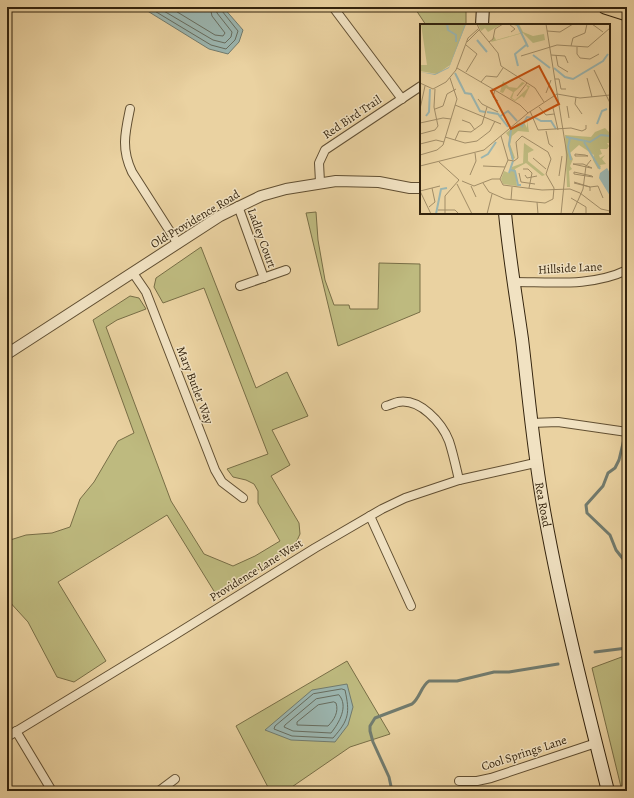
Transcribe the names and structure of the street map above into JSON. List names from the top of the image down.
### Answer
{
  "streets": {
    "main road": ["Rea Road"],
    "street": [
      "Red Bird Trail",
      "Old Providence Road",
      "Ladley Court",
      "Hillside Lane",
      "Mary Butler Way",
      "Providence Lane West",
      "Cool Springs Lane"
    ]
  },
  "crossings": [
    ["Red Bird Trail", "Old Providence Road"],
    ["Old Providence Road", "Ladley Court"],
    ["Old Providence Road", "Mary Butler Way"],
    ["Hillside Lane", "Rea Road"],
    ["Rea Road", "Providence Lane West"],
    ["Rea Road", "Cool Springs Lane"]
  ]
}
